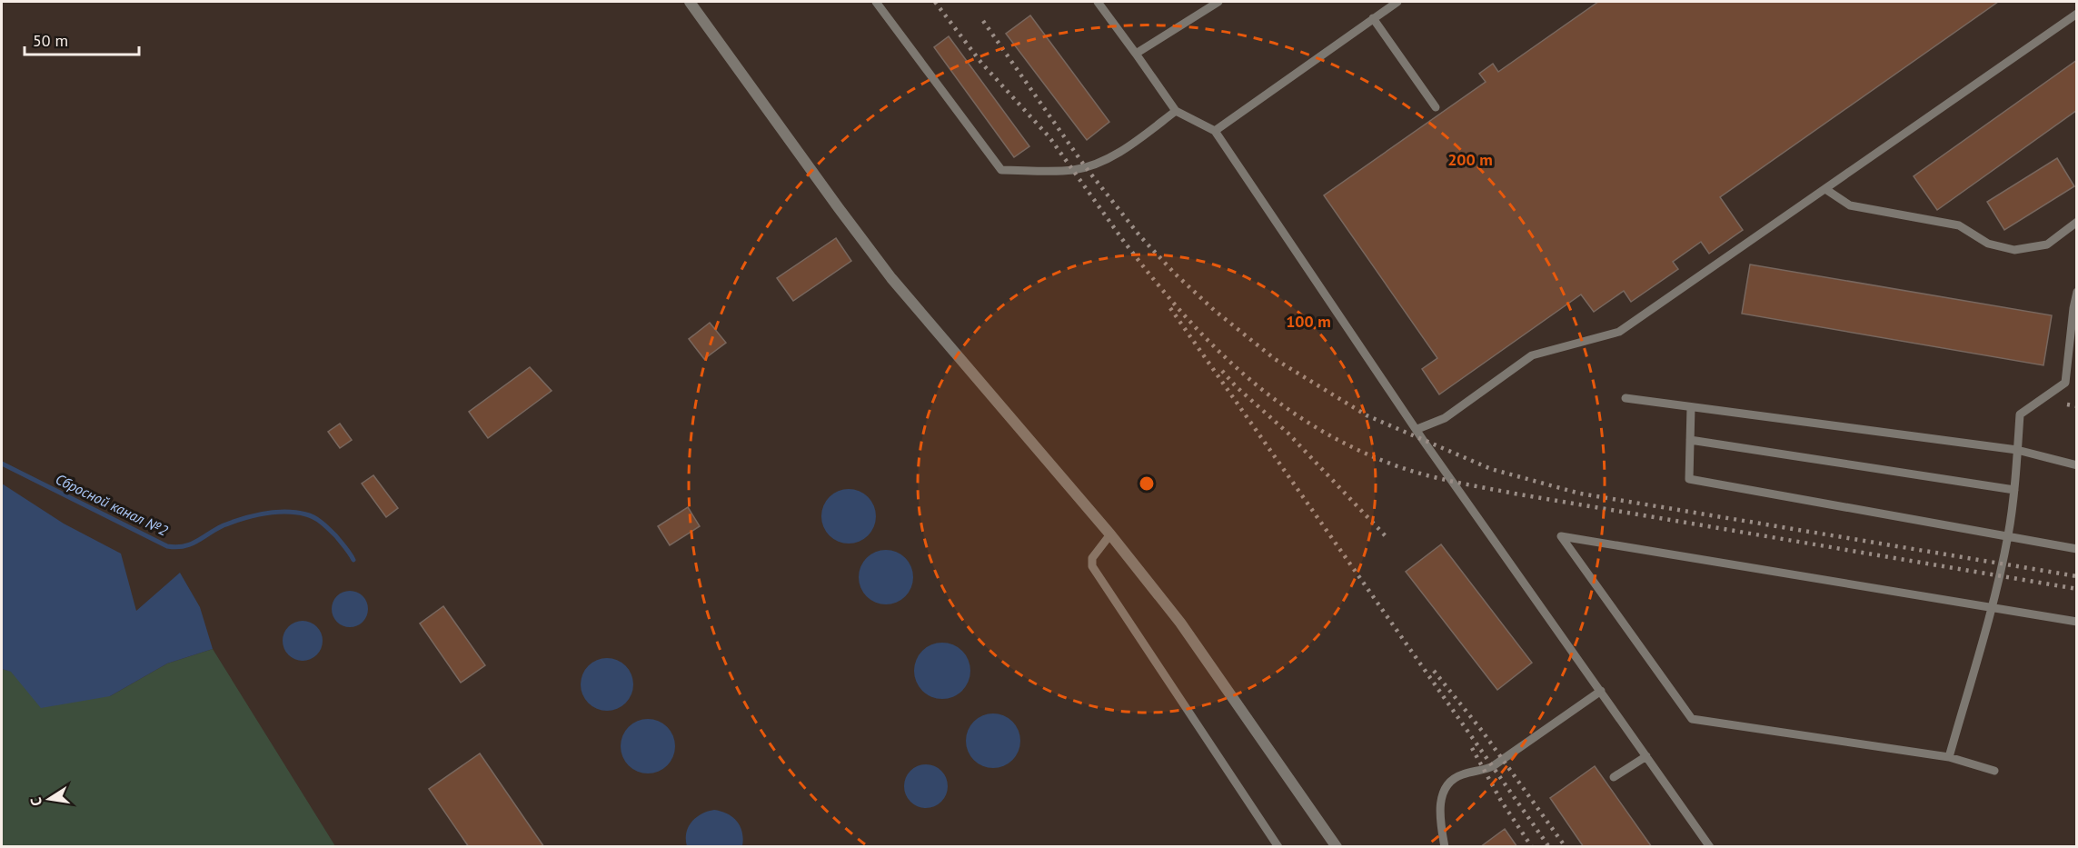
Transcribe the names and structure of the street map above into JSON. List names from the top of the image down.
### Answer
{
  "water": ["Сбросной канал №2"],
  "scale_bar": "50 m",
  "north": "left",
  "rings": ["200 m", "100 m"]
}
